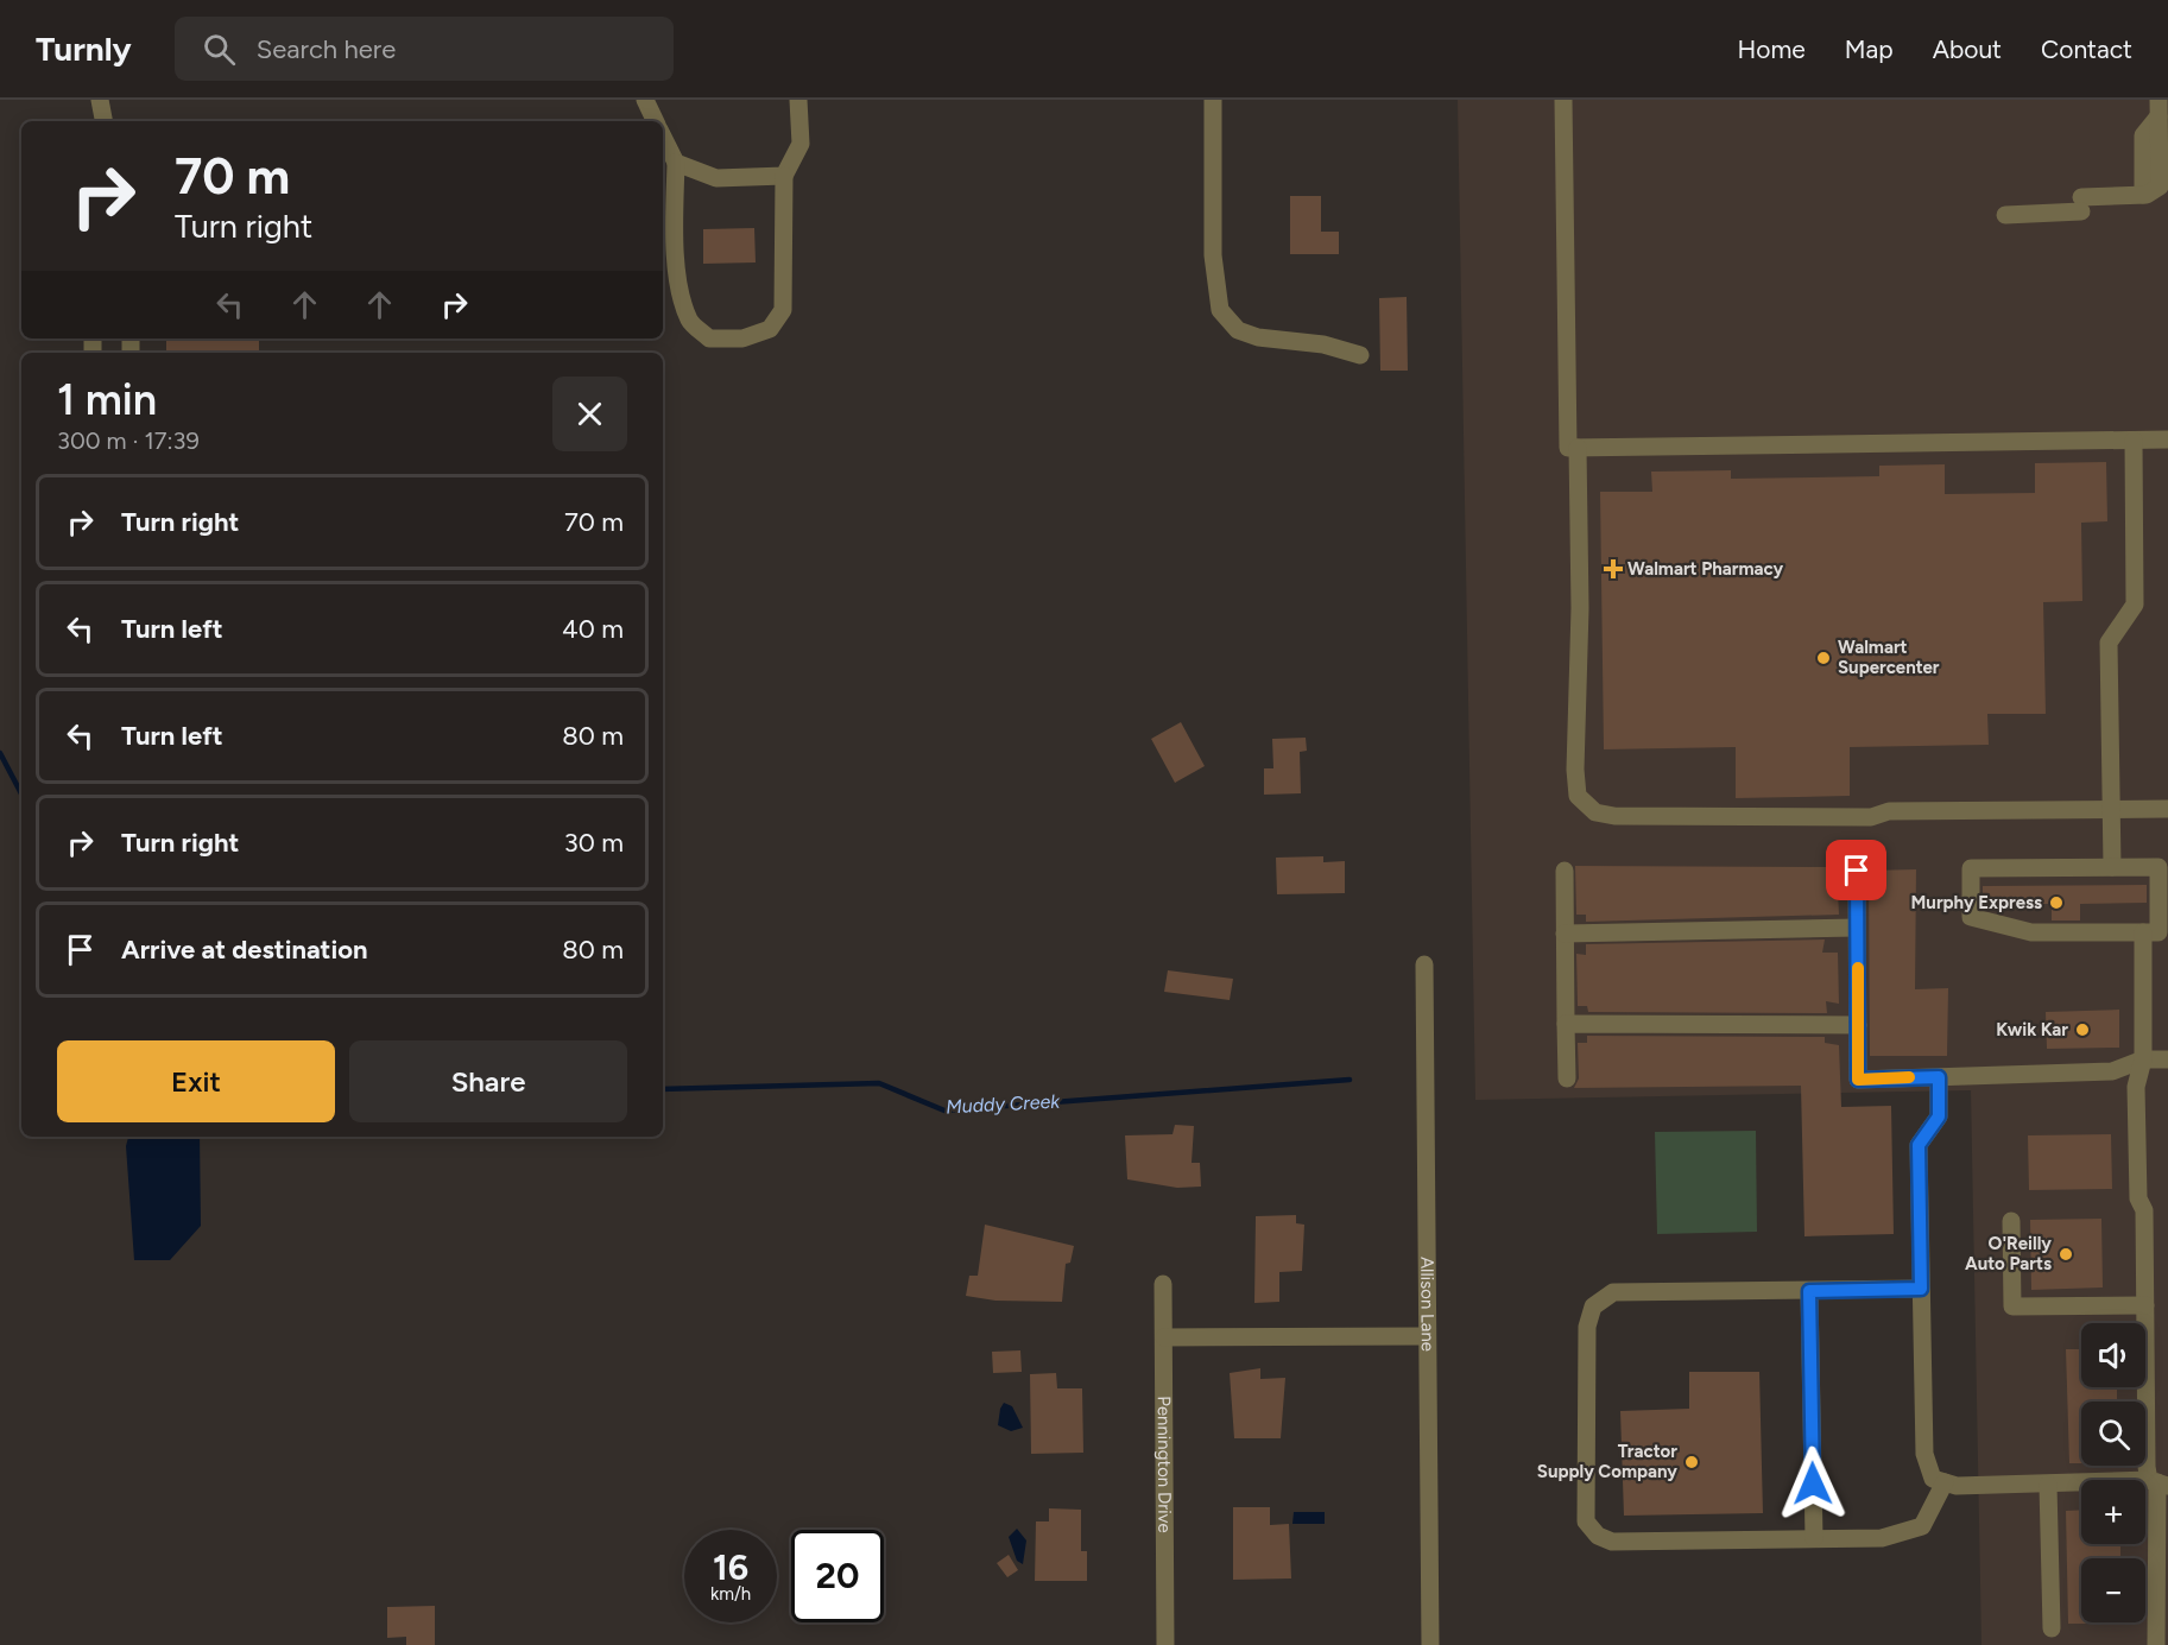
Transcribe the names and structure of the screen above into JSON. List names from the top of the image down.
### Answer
{
  "streets": {
    "street": ["Allison Lane", "Pennington Drive"]
  },
  "water": ["Muddy Creek"],
  "places": {
    "health": ["Walmart Pharmacy"],
    "other": [
      "Walmart Supercenter",
      "Murphy Express",
      "Kwik Kar",
      "O'Reilly Auto Parts",
      "Tractor Supply Company"
    ]
  },
  "page": {
    "header": "Turnly",
    "search": "Search here",
    "nav": [
      "Home",
      "Map",
      "About",
      "Contact"
    ],
    "turn": ["70 m", "Turn right"],
    "heading": ["1 min", "300 m · 17:39"],
    "list": [
      {
        "name": "Turn right",
        "value": "70 m"
      },
      {
        "name": "Turn left",
        "value": "40 m"
      },
      {
        "name": "Turn left",
        "value": "80 m"
      },
      {
        "name": "Turn right",
        "value": "30 m"
      },
      {
        "name": "Arrive at destination",
        "value": "80 m"
      }
    ],
    "buttons": ["Exit", "Share"],
    "map_buttons": ["+", "−"],
    "speed": "16 km/h",
    "limit": "20"
  }
}
